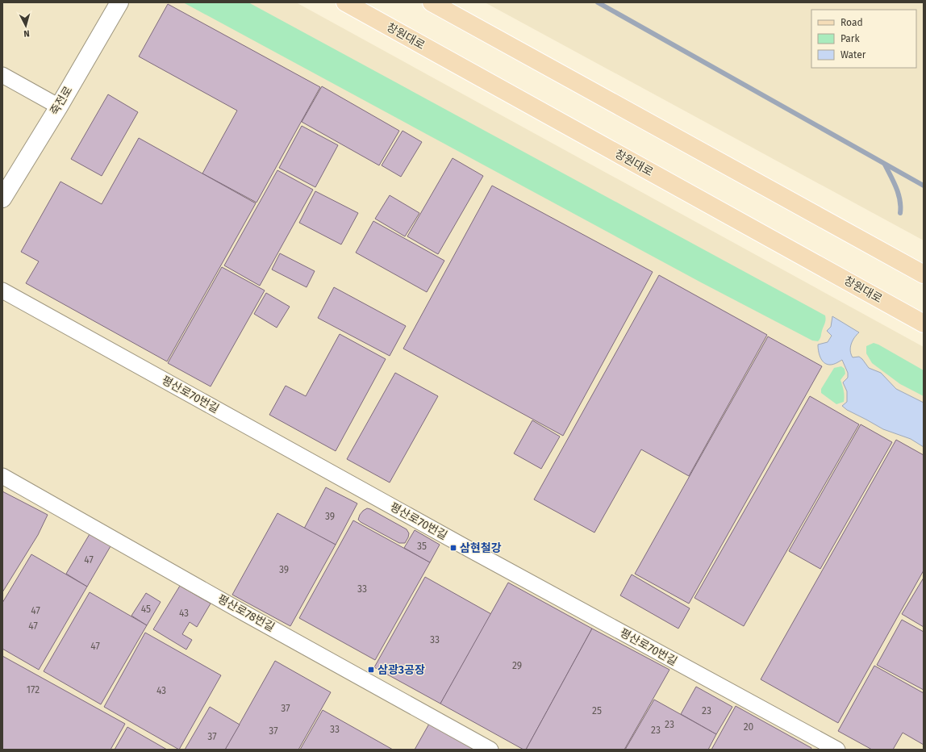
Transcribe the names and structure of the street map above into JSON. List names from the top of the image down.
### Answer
{
  "streets": {
    "main road": ["창원대로"],
    "street": ["죽전로", "평산로70번길", "평산로78번길"]
  },
  "places": {
    "transit": ["삼현철강", "삼광3공장"]
  },
  "house_numbers": [
    "39",
    "35",
    "47",
    "39",
    "33",
    "45",
    "47",
    "43",
    "47",
    "33",
    "47",
    "29",
    "172",
    "43",
    "37",
    "25",
    "23",
    "23",
    "20",
    "33",
    "23",
    "37",
    "37"
  ],
  "legend": ["Road", "Park", "Water"],
  "north": "bottom"
}
